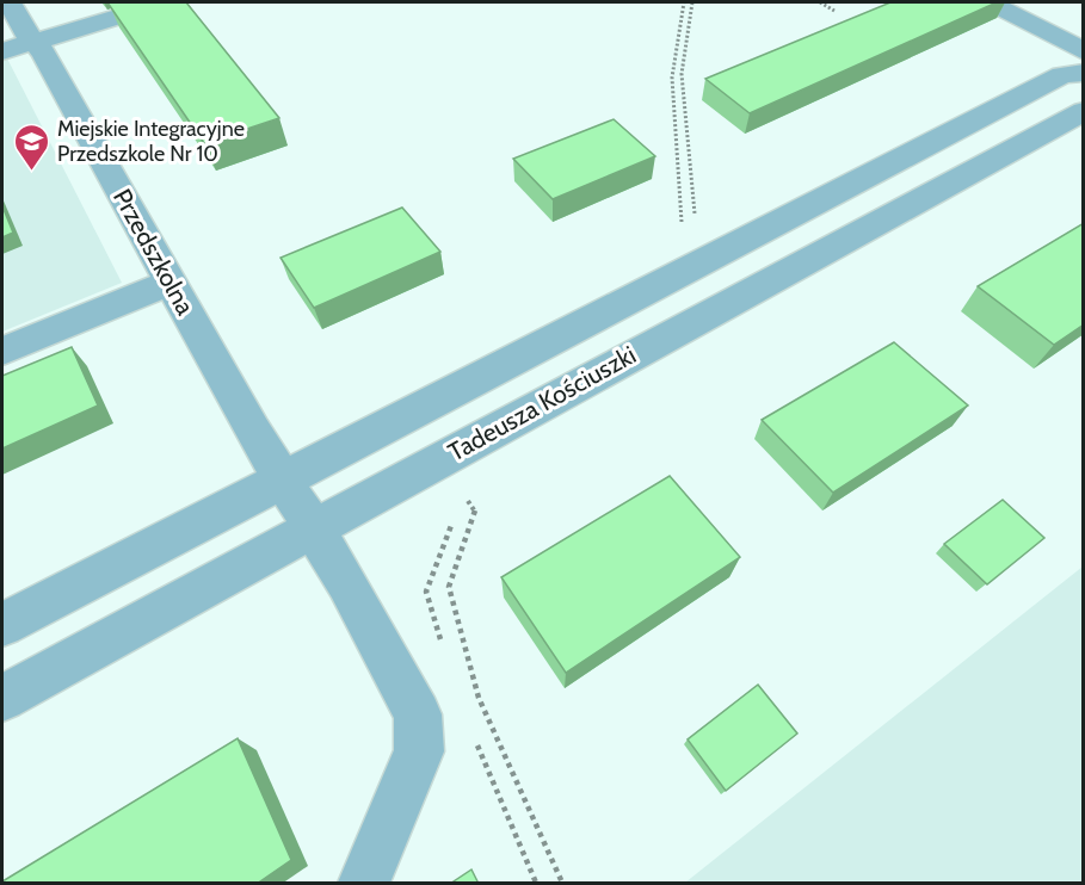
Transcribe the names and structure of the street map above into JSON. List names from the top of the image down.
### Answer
{
  "streets": {
    "street": ["Przedszkolna", "Tadeusza Kościuszki"]
  },
  "crossings": [
    ["Przedszkolna", "Tadeusza Kościuszki"]
  ],
  "places": {
    "school or university": ["Miejskie Integracyjne Przedszkole Nr 10"]
  }
}
